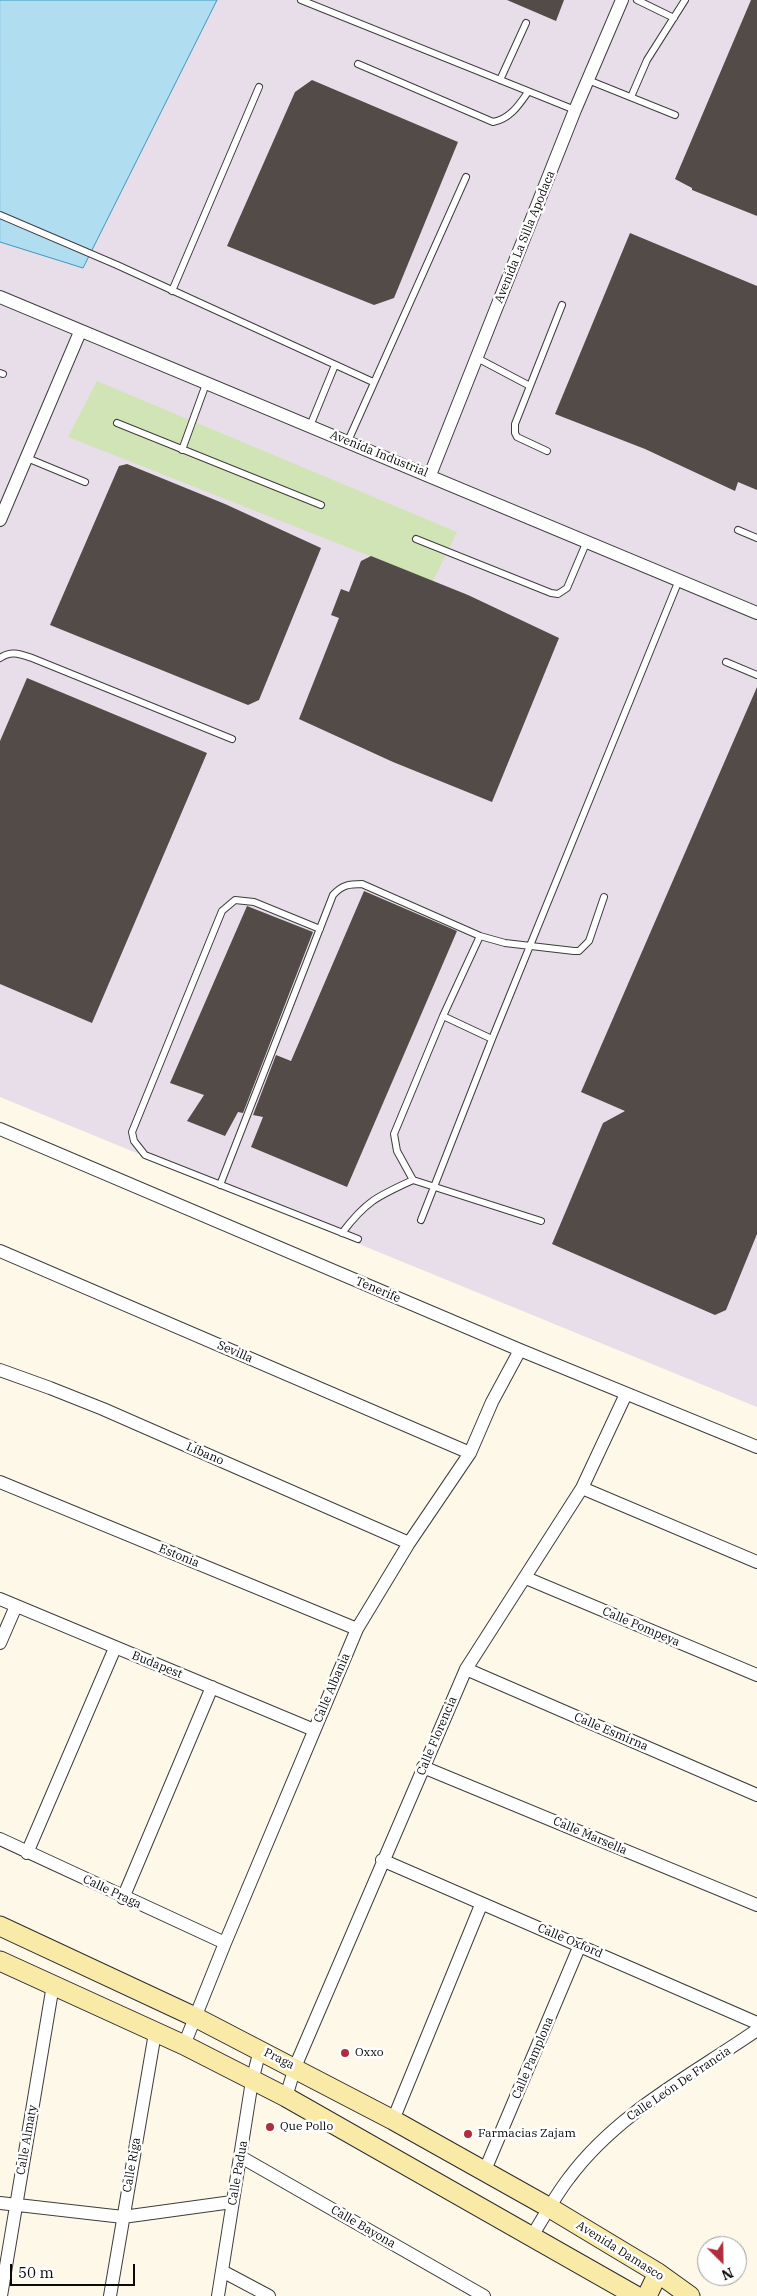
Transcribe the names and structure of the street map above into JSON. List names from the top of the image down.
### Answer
{
  "streets": {
    "street": [
      "Avenida La Silla Apodaca",
      "Avenida Industrial",
      "Tenerife",
      "Sevilla",
      "Líbano",
      "Estonia",
      "Calle Pompeya",
      "Budapest",
      "Calle Albania",
      "Calle Esmirna",
      "Calle Florencia",
      "Calle Marsella",
      "Calle Praga",
      "Calle Oxford",
      "Calle Pamplona",
      "Praga",
      "Calle León De Francia",
      "Calle Almaty",
      "Calle Riga",
      "Calle Padua",
      "Calle Bayona",
      "Avenida Damasco"
    ]
  },
  "crossings": [
    ["Avenida La Silla Apodaca", "Avenida Industrial"],
    ["Tenerife", "Calle Albania"],
    ["Tenerife", "Calle Florencia"],
    ["Sevilla", "Calle Albania"],
    ["Líbano", "Calle Albania"],
    ["Estonia", "Calle Albania"],
    ["Calle Pompeya", "Calle Florencia"],
    ["Budapest", "Calle Albania"],
    ["Calle Albania", "Calle Praga"],
    ["Calle Albania", "Praga"],
    ["Calle Esmirna", "Calle Florencia"],
    ["Calle Florencia", "Calle Marsella"],
    ["Calle Florencia", "Calle Oxford"],
    ["Calle Florencia", "Praga"],
    ["Calle Oxford", "Calle Pamplona"],
    ["Calle Pamplona", "Praga"],
    ["Praga", "Calle León De Francia"],
    ["Praga", "Calle Padua"],
    ["Praga", "Avenida Damasco"],
    ["Calle León De Francia", "Avenida Damasco"],
    ["Calle Padua", "Calle Bayona"]
  ],
  "places": ["Oxxo", "Que Pollo", "Farmacias Zajam"],
  "scale_bar": "50 m",
  "north": "bottom right"
}
